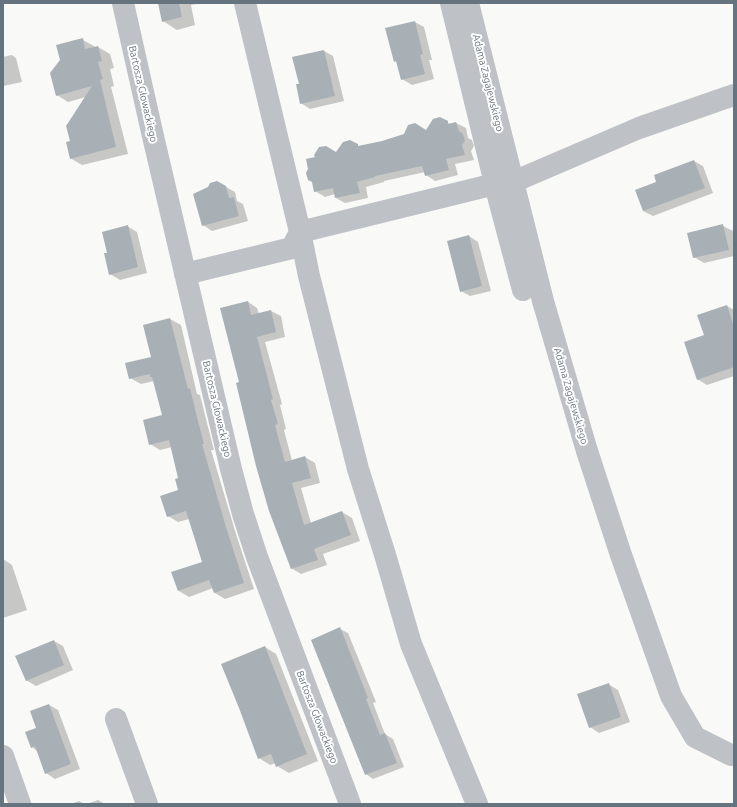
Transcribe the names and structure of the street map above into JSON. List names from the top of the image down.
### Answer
{
  "streets": {
    "street": ["Adama Zagajewskiego", "Bartosza Głowackiego"]
  }
}
